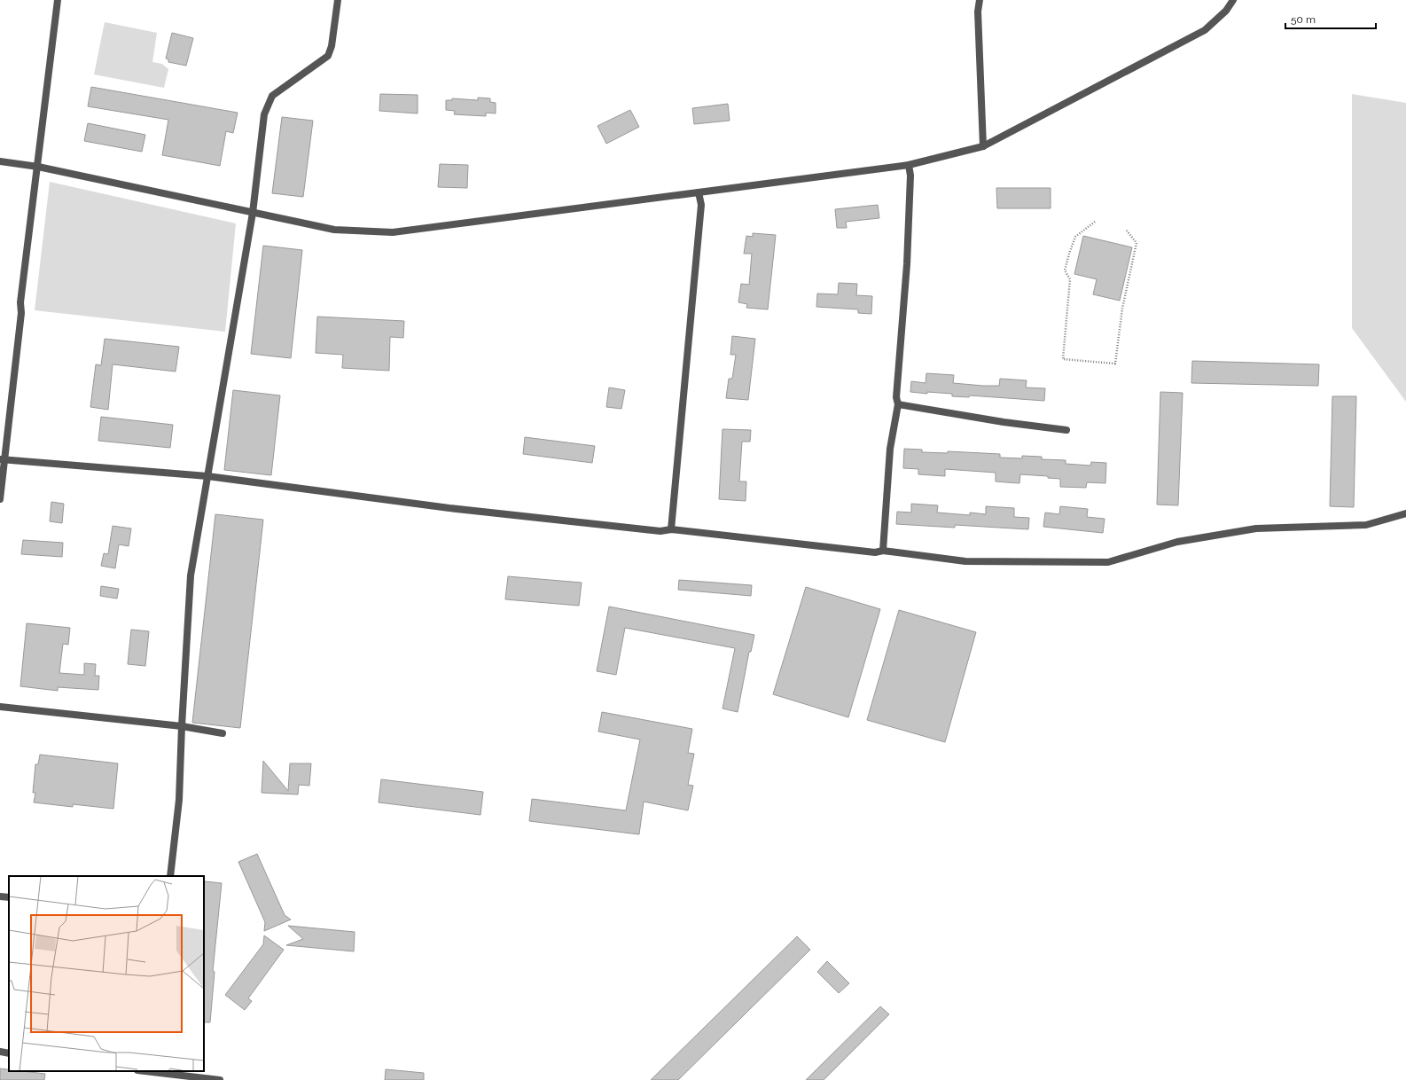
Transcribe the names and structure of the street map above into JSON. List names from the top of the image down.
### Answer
{
  "scale_bar": "50 m"
}
